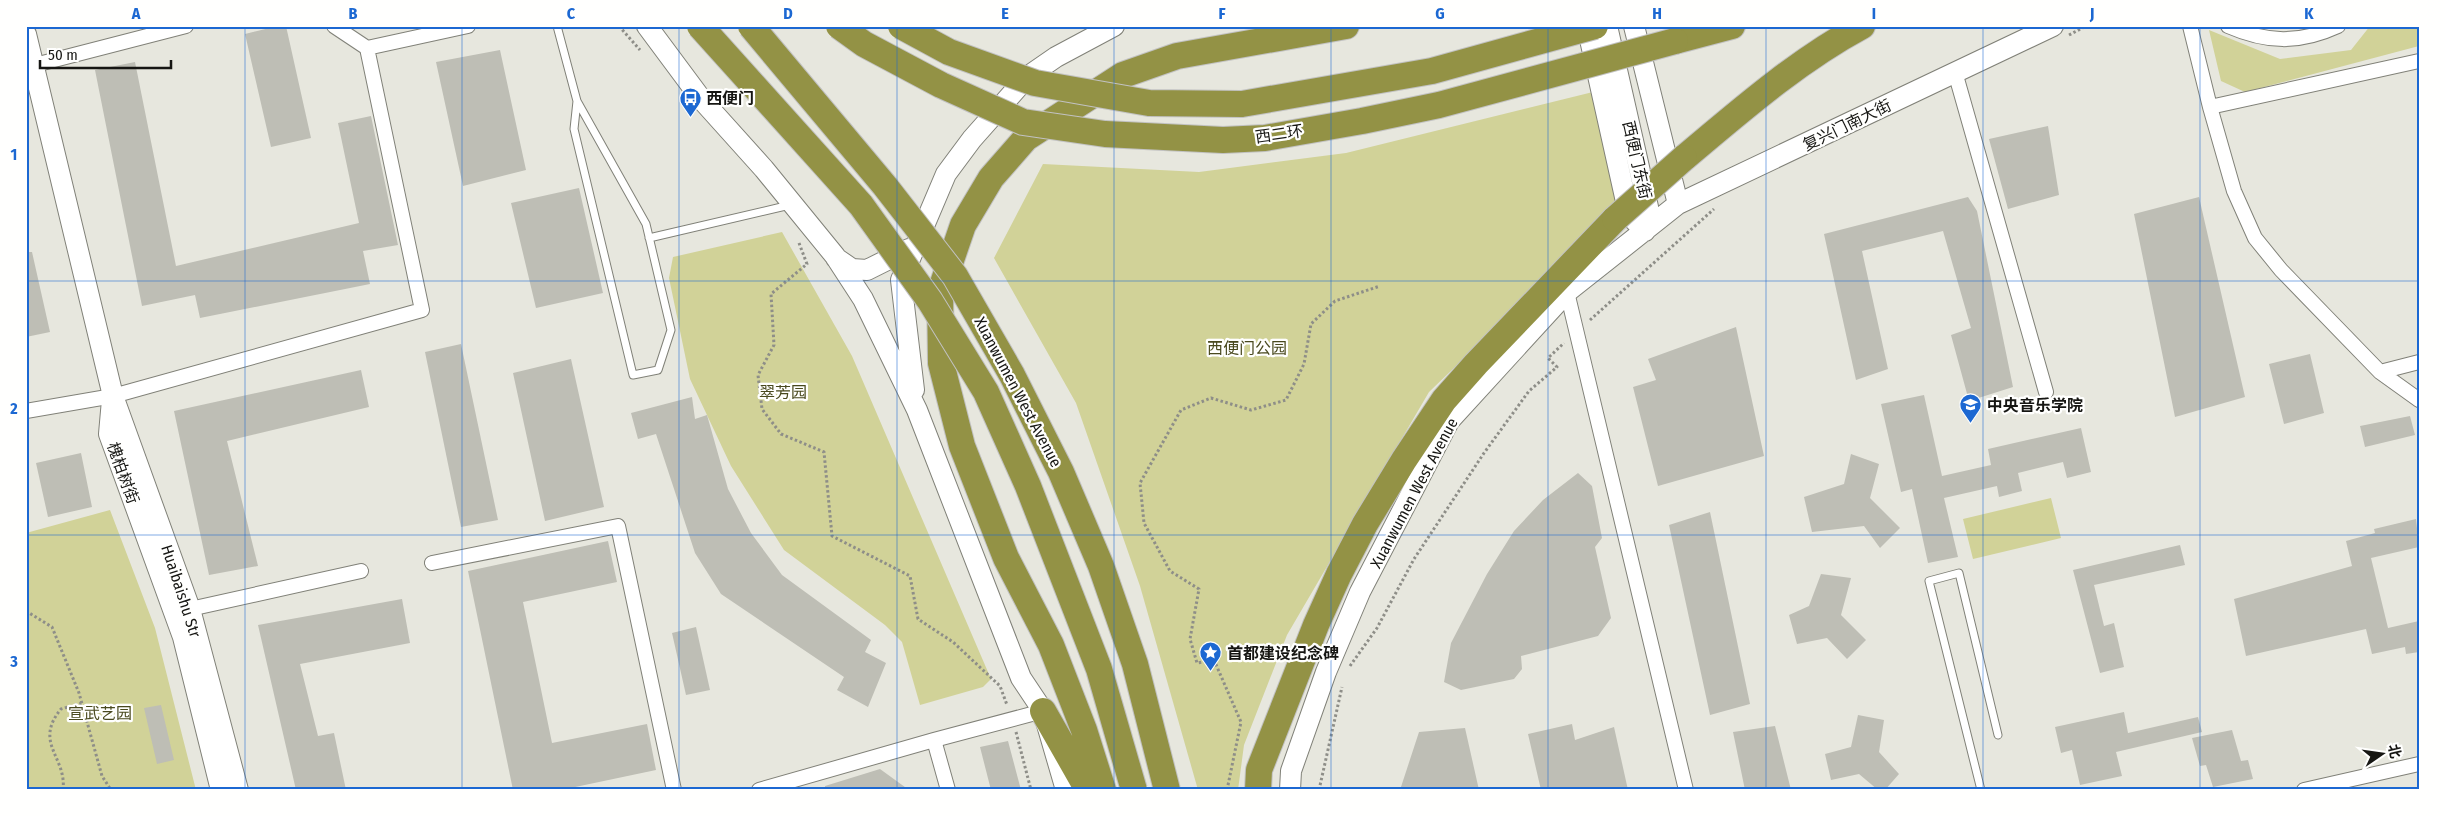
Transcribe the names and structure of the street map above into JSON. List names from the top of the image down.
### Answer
{
  "streets": {
    "highway": ["西二环", "Xuanwumen West Avenue"],
    "street": [
      "复兴门南大街",
      "西便门东街",
      "槐柏树街",
      "Huaibaishu Str"
    ]
  },
  "crossings": [
    ["复兴门南大街", "西便门东街"],
    ["复兴门南大街", "Xuanwumen West Avenue"],
    ["西便门东街", "Xuanwumen West Avenue"],
    ["槐柏树街", "Huaibaishu Str"]
  ],
  "parks": ["西便门公园", "翠芳园", "宣武艺园"],
  "places": {
    "bus stop": ["西便门"],
    "school or university": ["中央音乐学院"],
    "place": ["首都建设纪念碑"]
  },
  "scale_bar": "50 m",
  "north": "right",
  "grid": {
    "columns": [
      "A",
      "B",
      "C",
      "D",
      "E",
      "F",
      "G",
      "H",
      "I",
      "J",
      "K"
    ],
    "rows": ["1", "2", "3"]
  }
}
